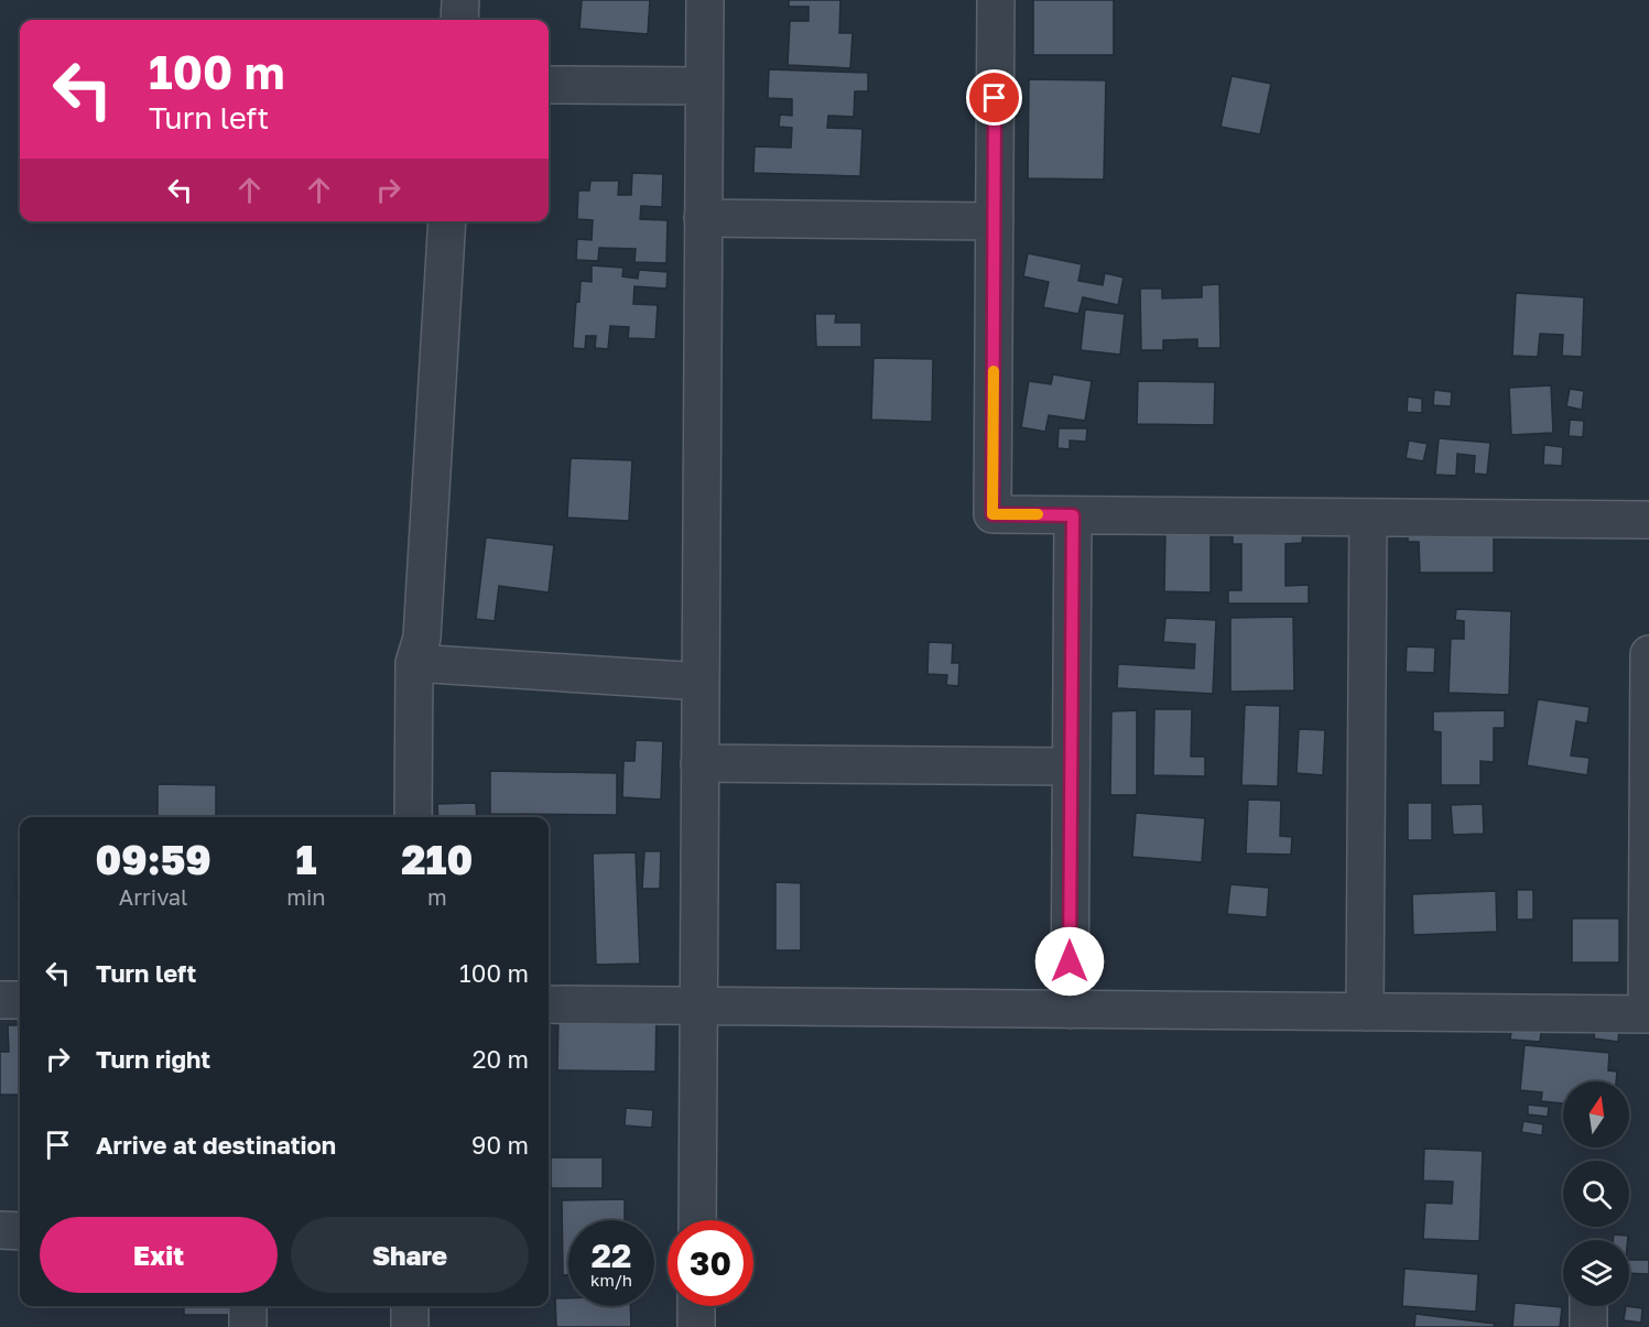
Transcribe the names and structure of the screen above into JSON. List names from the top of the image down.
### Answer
{
  "north": "top",
  "page": {
    "turn": ["100 m", "Turn left"],
    "eta": [
      "09:59",
      "Arrival",
      "1",
      "min",
      "210",
      "m"
    ],
    "list": [
      {
        "name": "Turn left",
        "value": "100 m"
      },
      {
        "name": "Turn right",
        "value": "20 m"
      },
      {
        "name": "Arrive at destination",
        "value": "90 m"
      }
    ],
    "buttons": ["Exit", "Share"],
    "speed": "22 km/h",
    "limit": "30"
  }
}
